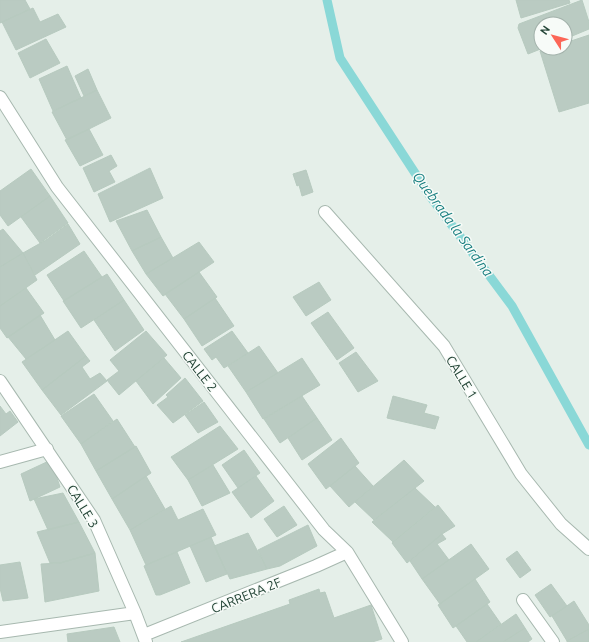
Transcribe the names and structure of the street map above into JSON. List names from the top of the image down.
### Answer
{
  "streets": {
    "street": [
      "CALLE 2",
      "CALLE 1",
      "CALLE 3",
      "CARRERA 2F"
    ]
  },
  "crossings": [
    ["CALLE 2", "CARRERA 2F"],
    ["CALLE 3", "CARRERA 2F"]
  ],
  "water": ["Quebrada la Sardina"],
  "north": "top left"
}
